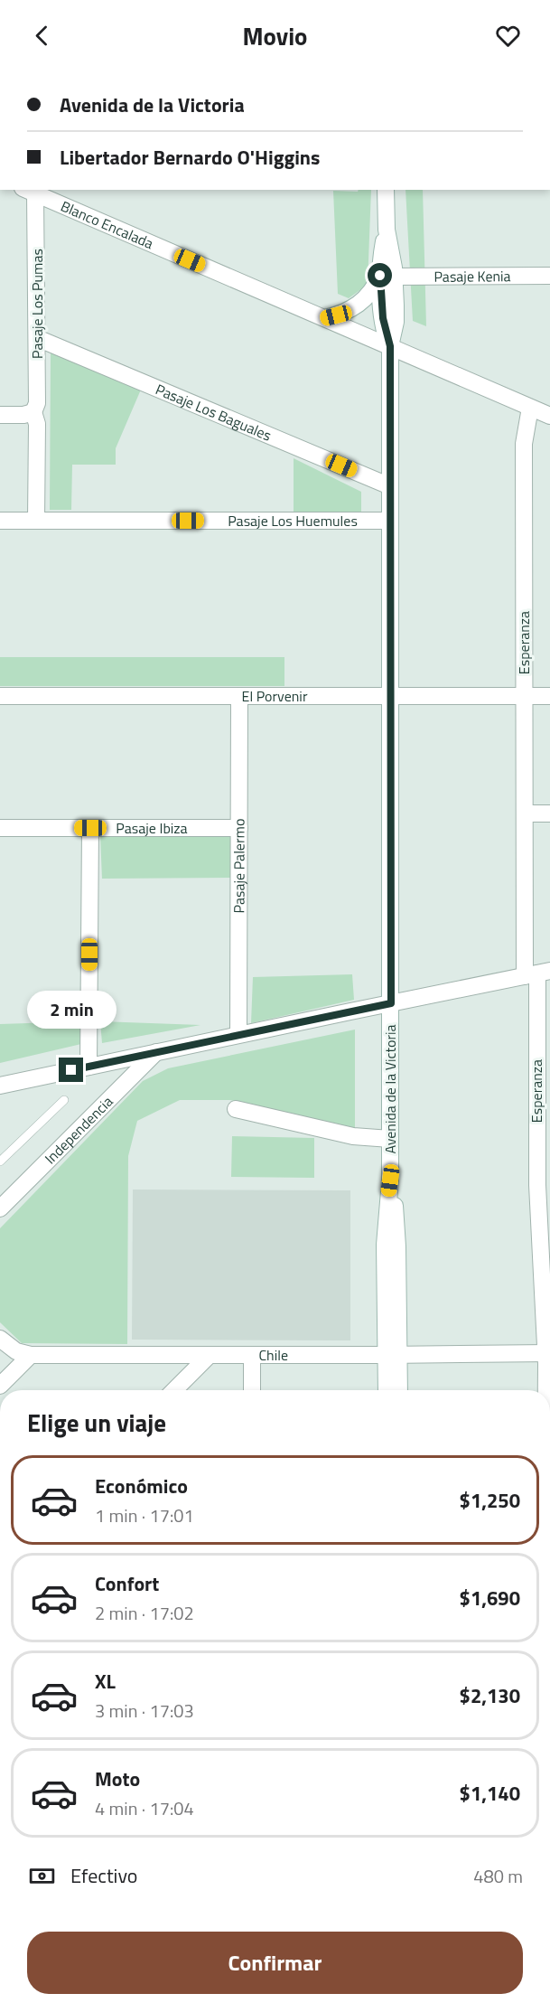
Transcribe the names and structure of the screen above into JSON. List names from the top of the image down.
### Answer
{
  "streets": {
    "street": [
      "Blanco Encalada",
      "Pasaje Kenia",
      "Pasaje Los Pumas",
      "Pasaje Los Baguales",
      "Pasaje Los Huemules",
      "Esperanza",
      "El Porvenir",
      "Pasaje Ibiza",
      "Pasaje Palermo",
      "Avenida de la Victoria",
      "Independencia",
      "Chile"
    ]
  },
  "crossings": [
    ["Blanco Encalada", "Pasaje Los Pumas"],
    ["Blanco Encalada", "Esperanza"],
    ["Blanco Encalada", "Avenida de la Victoria"],
    ["Pasaje Kenia", "Avenida de la Victoria"],
    ["Pasaje Los Pumas", "Pasaje Los Baguales"],
    ["Pasaje Los Pumas", "Pasaje Los Huemules"],
    ["Pasaje Los Baguales", "Avenida de la Victoria"],
    ["Pasaje Los Huemules", "Avenida de la Victoria"],
    ["Esperanza", "El Porvenir"],
    ["Esperanza", "Chile"],
    ["El Porvenir", "Pasaje Palermo"],
    ["El Porvenir", "Avenida de la Victoria"],
    ["Pasaje Ibiza", "Pasaje Palermo"],
    ["Avenida de la Victoria", "Chile"]
  ],
  "page": {
    "header": "Movio",
    "banner": ["Avenida de la Victoria", "Libertador Bernardo O'Higgins"],
    "bubble": "2 min",
    "heading": "Elige un viaje",
    "list": [
      {
        "name": "Económico",
        "note": "1 min · 17:01",
        "value": "$1,250"
      },
      {
        "name": "Confort",
        "note": "2 min · 17:02",
        "value": "$1,690"
      },
      {
        "name": "XL",
        "note": "3 min · 17:03",
        "value": "$2,130"
      },
      {
        "name": "Moto",
        "note": "4 min · 17:04",
        "value": "$1,140"
      }
    ],
    "pay": ["Efectivo", "480 m"],
    "buttons": "Confirmar"
  }
}
